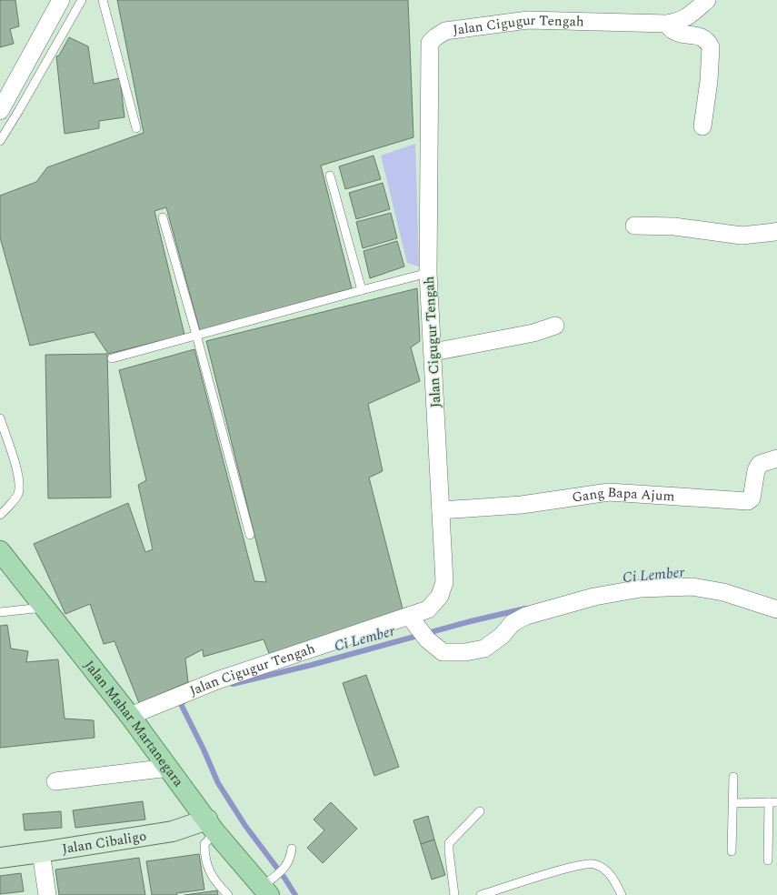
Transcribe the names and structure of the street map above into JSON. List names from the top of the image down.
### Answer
{
  "streets": {
    "main road": ["Jalan Mahar Martanegara", "Jalan Cibaligo"],
    "street": ["Jalan Cigugur Tengah", "Gang Bapa Ajum"]
  },
  "crossings": [
    ["Jalan Cigugur Tengah", "Gang Bapa Ajum"],
    ["Jalan Cigugur Tengah", "Jalan Mahar Martanegara"],
    ["Jalan Mahar Martanegara", "Jalan Cibaligo"]
  ],
  "water": ["Ci Lember"]
}
